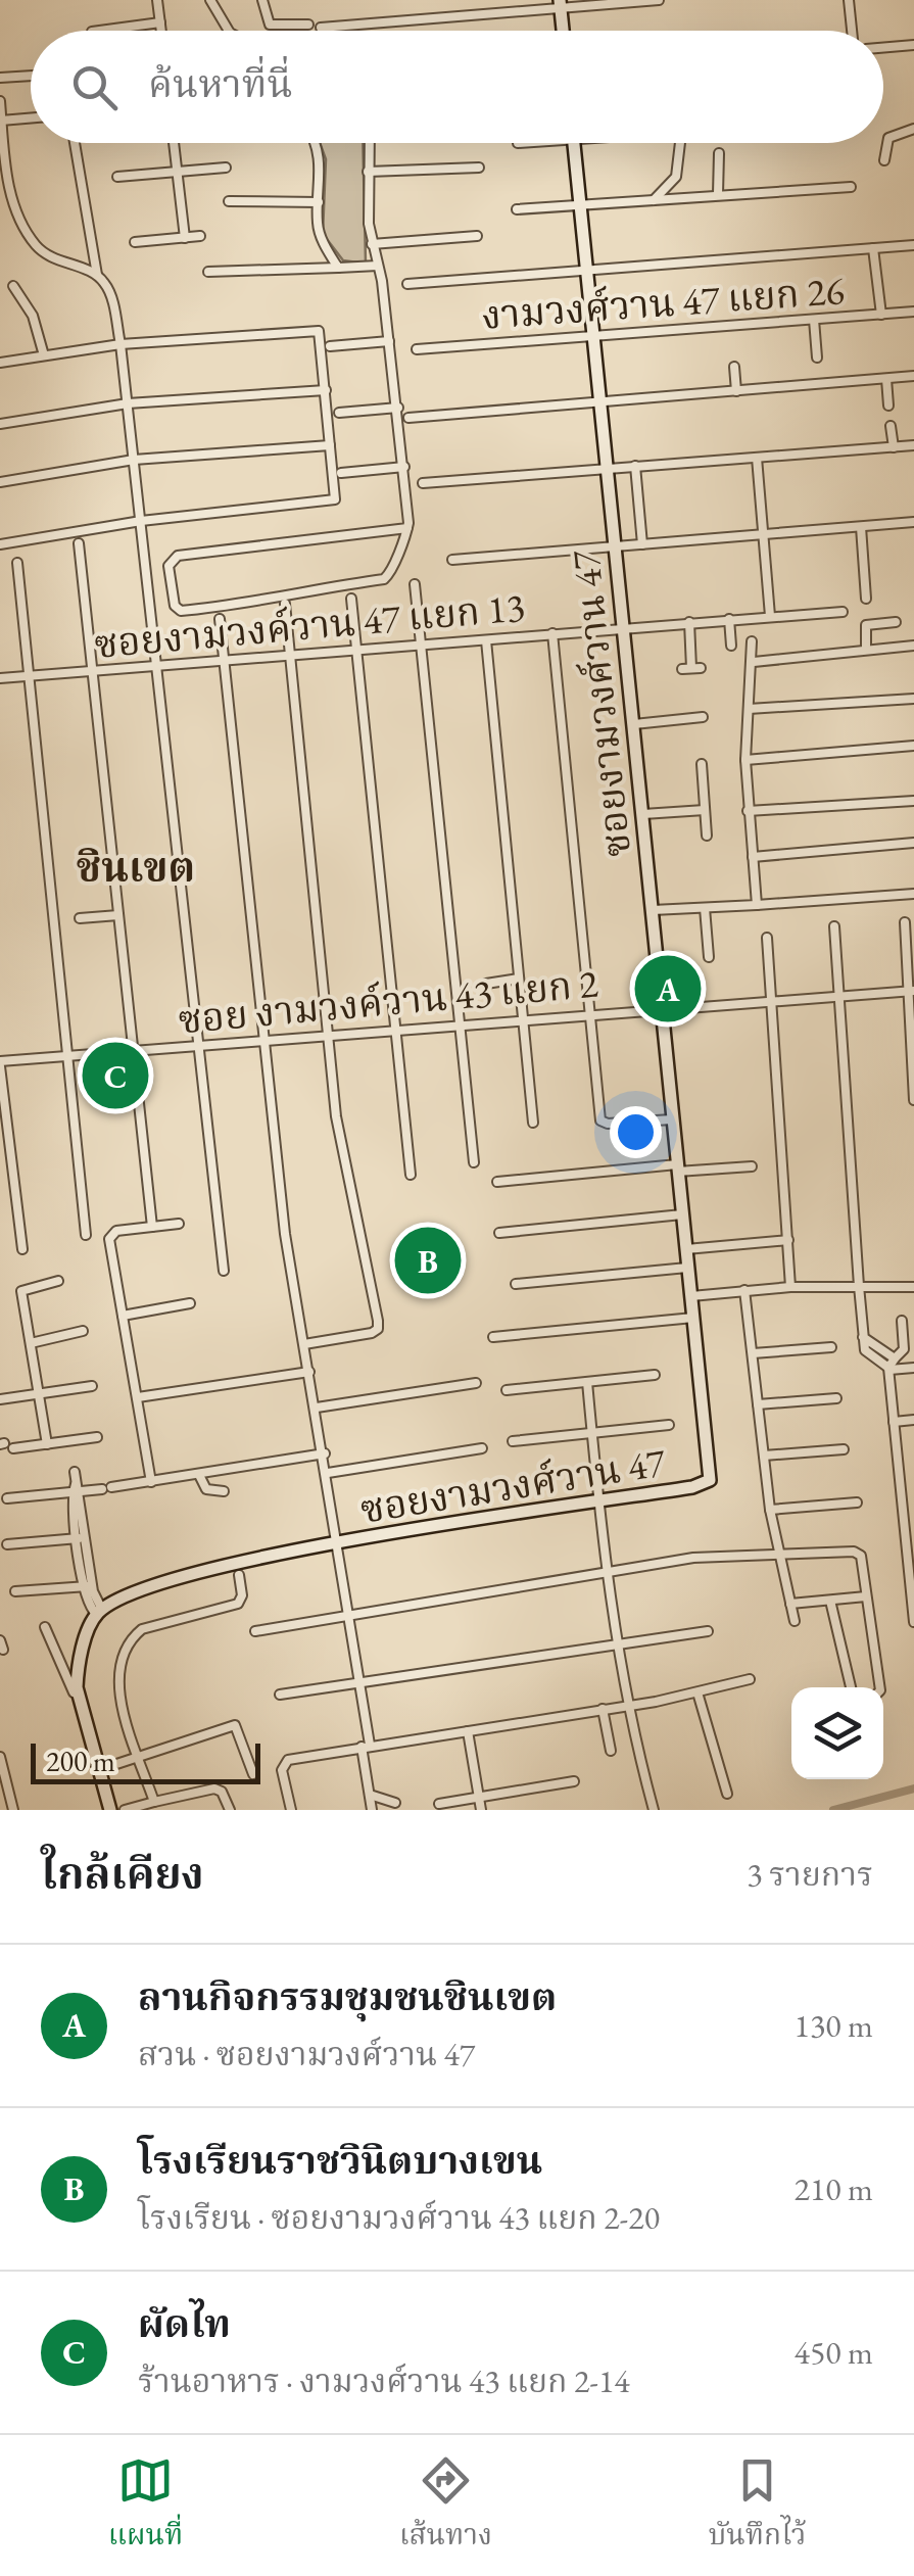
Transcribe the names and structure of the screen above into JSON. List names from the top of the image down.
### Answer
{
  "streets": {
    "street": [
      "งามวงศ์วาน 47 แยก 26",
      "ซอยงามวงค์วาน 47 แยก 13",
      "ซอยงามวงศ์วาน 47",
      "ซอย งามวงค์วาน 43 แยก 2"
    ]
  },
  "crossings": [
    ["งามวงศ์วาน 47 แยก 26", "ซอยงามวงศ์วาน 47"],
    ["ซอยงามวงค์วาน 47 แยก 13", "ซอยงามวงศ์วาน 47"],
    ["ซอยงามวงศ์วาน 47", "ซอย งามวงค์วาน 43 แยก 2"]
  ],
  "districts": ["ชินเขต"],
  "scale_bar": "200 m",
  "page": {
    "search": "ค้นหาที่นี่",
    "pins": ["A", "C", "B"],
    "scale": "200 m",
    "heading": ["ใกล้เคียง", "3 รายการ"],
    "list": [
      {
        "mark": "A",
        "name": "ลานกิจกรรมชุมชนชินเขต",
        "note": "สวน · ซอยงามวงศ์วาน 47",
        "value": "130 m"
      },
      {
        "mark": "B",
        "name": "โรงเรียนราชวินิตบางเขน",
        "note": "โรงเรียน · ซอยงามวงศ์วาน 43 แยก 2-20",
        "value": "210 m"
      },
      {
        "mark": "C",
        "name": "ผัดไท",
        "note": "ร้านอาหาร · งามวงศ์วาน 43 แยก 2-14",
        "value": "450 m"
      }
    ],
    "nav": ["แผนที่", "เส้นทาง", "บันทึกไว้"]
  }
}
